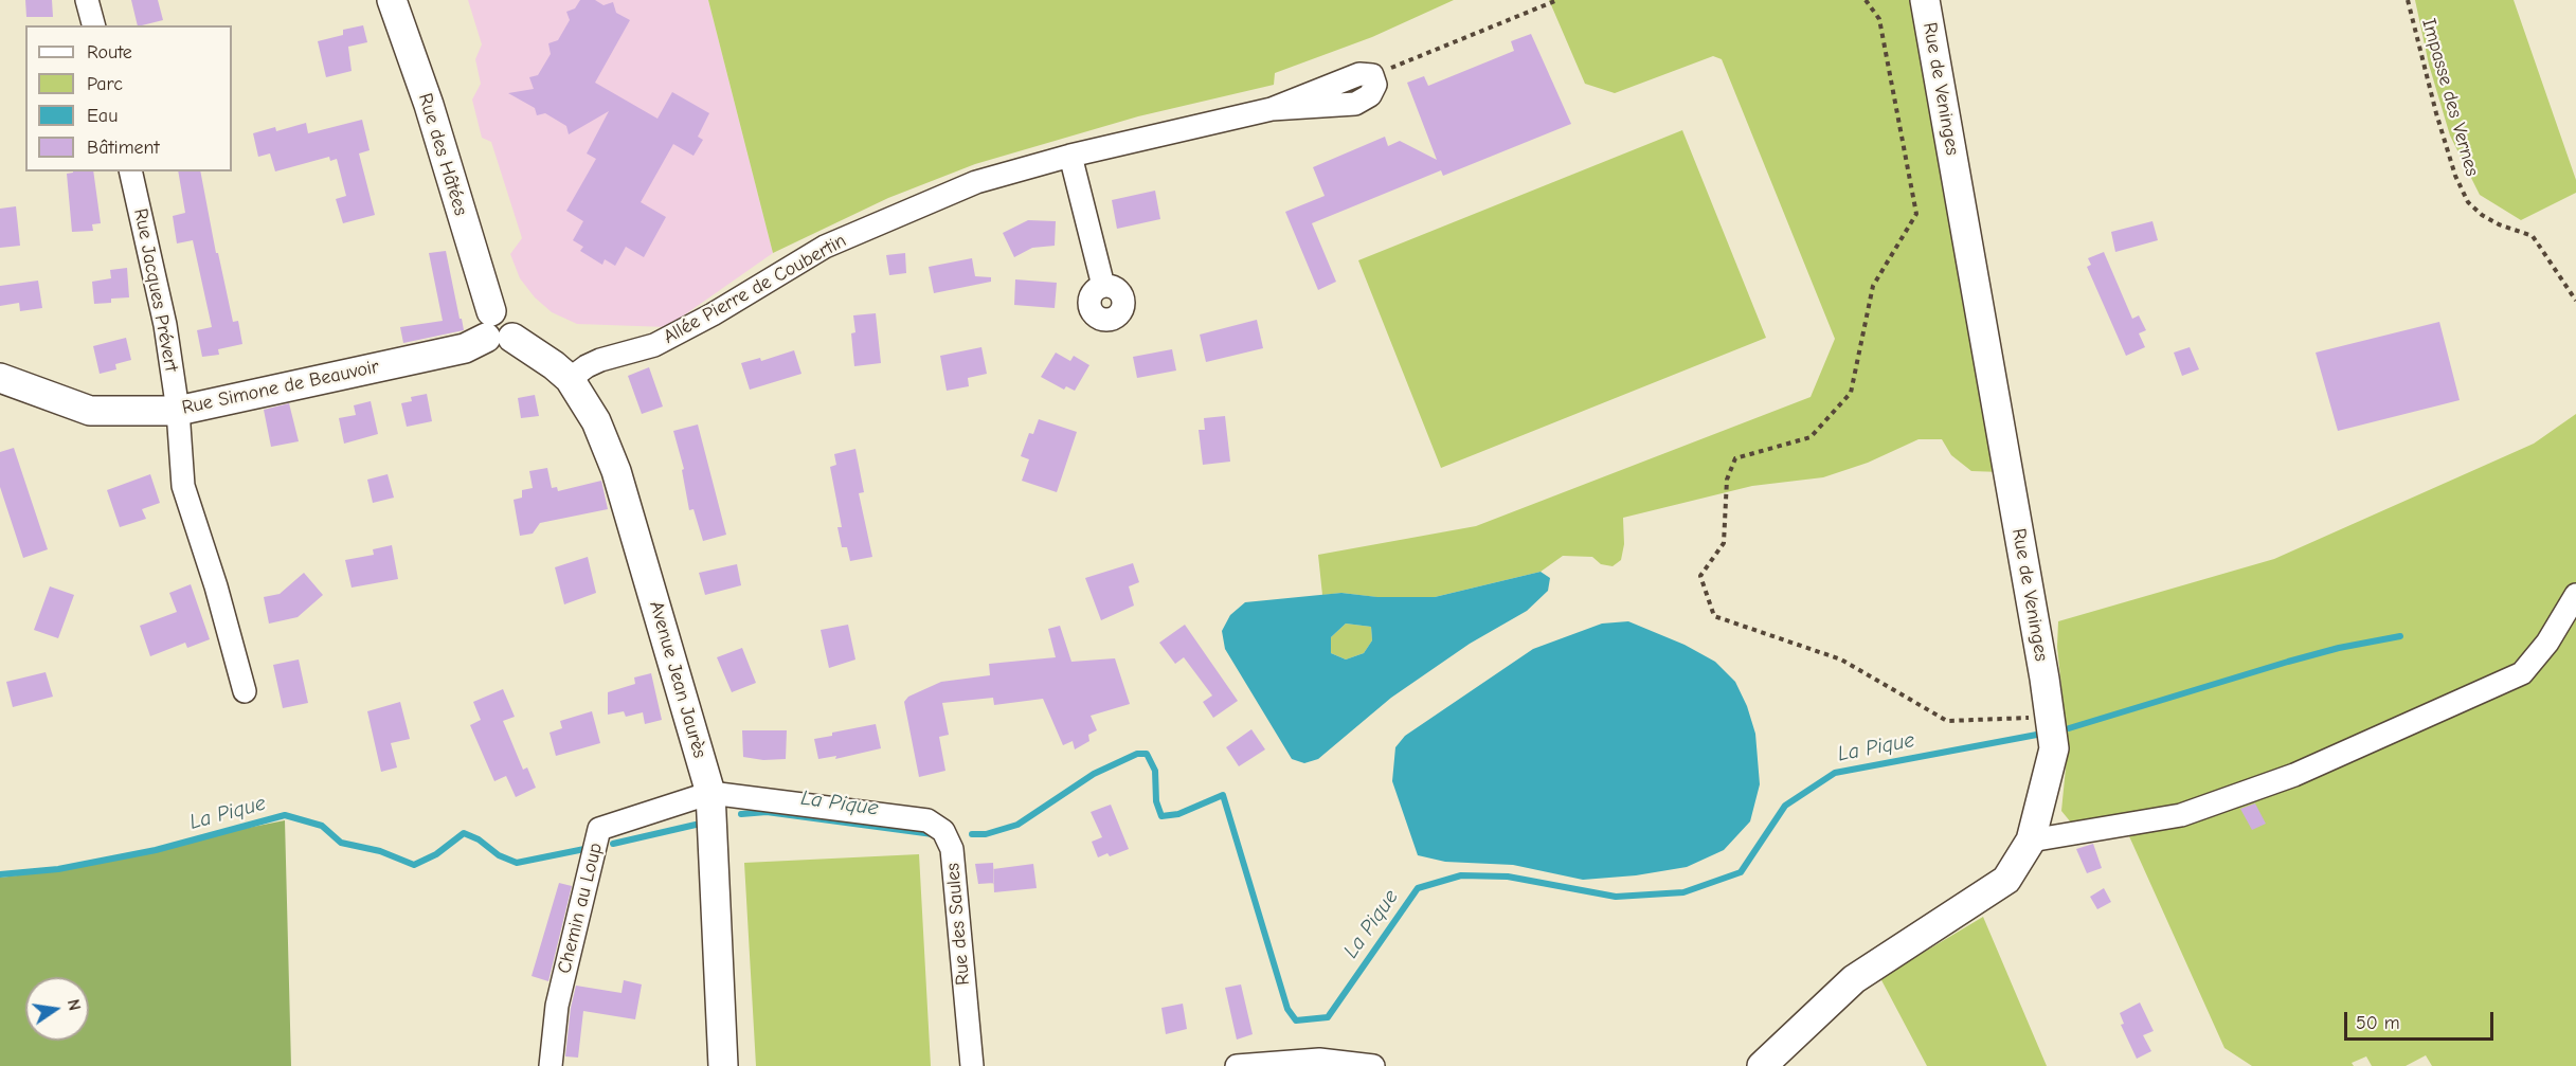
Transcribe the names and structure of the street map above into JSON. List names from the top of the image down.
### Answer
{
  "streets": {
    "street": [
      "Rue de Veninges",
      "Rue des Hâtées",
      "Allée Pierre de Coubertin",
      "Rue Jacques Prévert",
      "Rue Simone de Beauvoir",
      "Avenue Jean Jaurès",
      "Chemin au Loup",
      "Rue des Saules"
    ],
    "path": ["Impasse des Vernes"]
  },
  "crossings": [
    ["Rue des Hâtées", "Rue Simone de Beauvoir"],
    ["Rue des Hâtées", "Avenue Jean Jaurès"],
    ["Allée Pierre de Coubertin", "Avenue Jean Jaurès"],
    ["Rue Jacques Prévert", "Rue Simone de Beauvoir"],
    ["Rue Simone de Beauvoir", "Avenue Jean Jaurès"],
    ["Avenue Jean Jaurès", "Chemin au Loup"],
    ["Avenue Jean Jaurès", "Rue des Saules"],
    ["Chemin au Loup", "Rue des Saules"]
  ],
  "water": ["La Pique"],
  "legend": [
    "Route",
    "Parc",
    "Eau",
    "Bâtiment"
  ],
  "scale_bar": "50 m",
  "north": "right"
}
